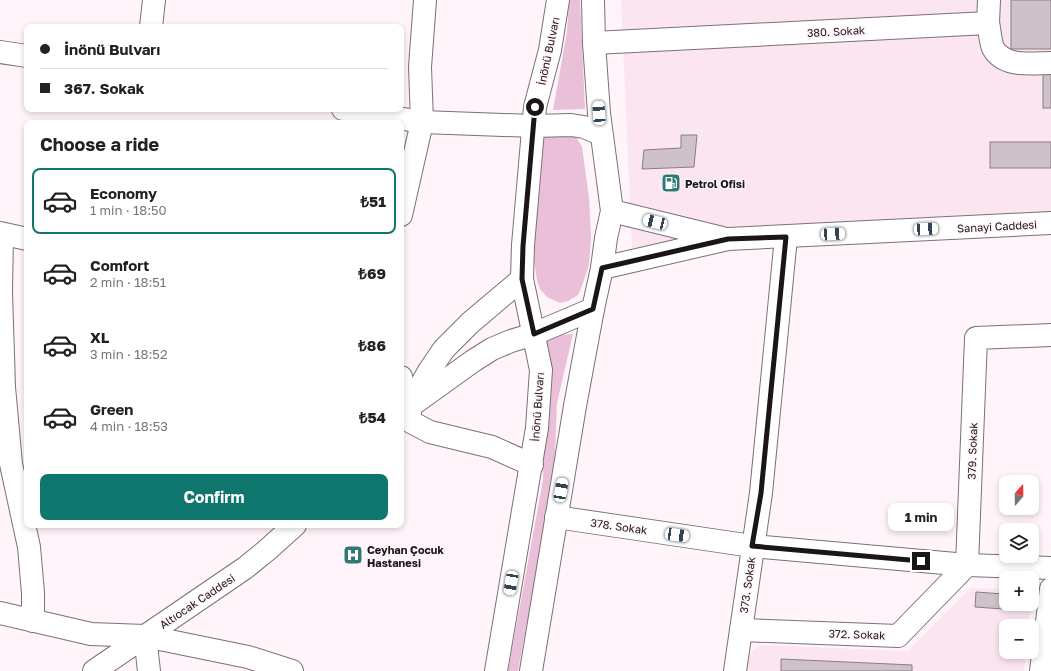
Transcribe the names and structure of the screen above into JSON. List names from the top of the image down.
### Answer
{
  "streets": {
    "street": [
      "380. Sokak",
      "İnönü Bulvarı",
      "Sanayi Caddesi",
      "379. Sokak",
      "378. Sokak",
      "373. Sokak",
      "Altıocak Caddesi",
      "372. Sokak"
    ]
  },
  "crossings": [
    ["Sanayi Caddesi", "373. Sokak"],
    ["379. Sokak", "378. Sokak"],
    ["379. Sokak", "372. Sokak"],
    ["378. Sokak", "373. Sokak"],
    ["378. Sokak", "372. Sokak"],
    ["373. Sokak", "372. Sokak"]
  ],
  "places": {
    "fuel station": ["Petrol Ofisi"],
    "hospital": ["Ceyhan Çocuk Hastanesi"]
  },
  "north": "top",
  "page": {
    "banner": ["İnönü Bulvarı", "367. Sokak"],
    "heading": "Choose a ride",
    "list": [
      {
        "name": "Economy",
        "note": "1 min · 18:50",
        "value": "₺51"
      },
      {
        "name": "Comfort",
        "note": "2 min · 18:51",
        "value": "₺69"
      },
      {
        "name": "XL",
        "note": "3 min · 18:52",
        "value": "₺86"
      },
      {
        "name": "Green",
        "note": "4 min · 18:53",
        "value": "₺54"
      }
    ],
    "buttons": "Confirm",
    "map_buttons": ["+", "−"],
    "bubble": "1 min"
  }
}
